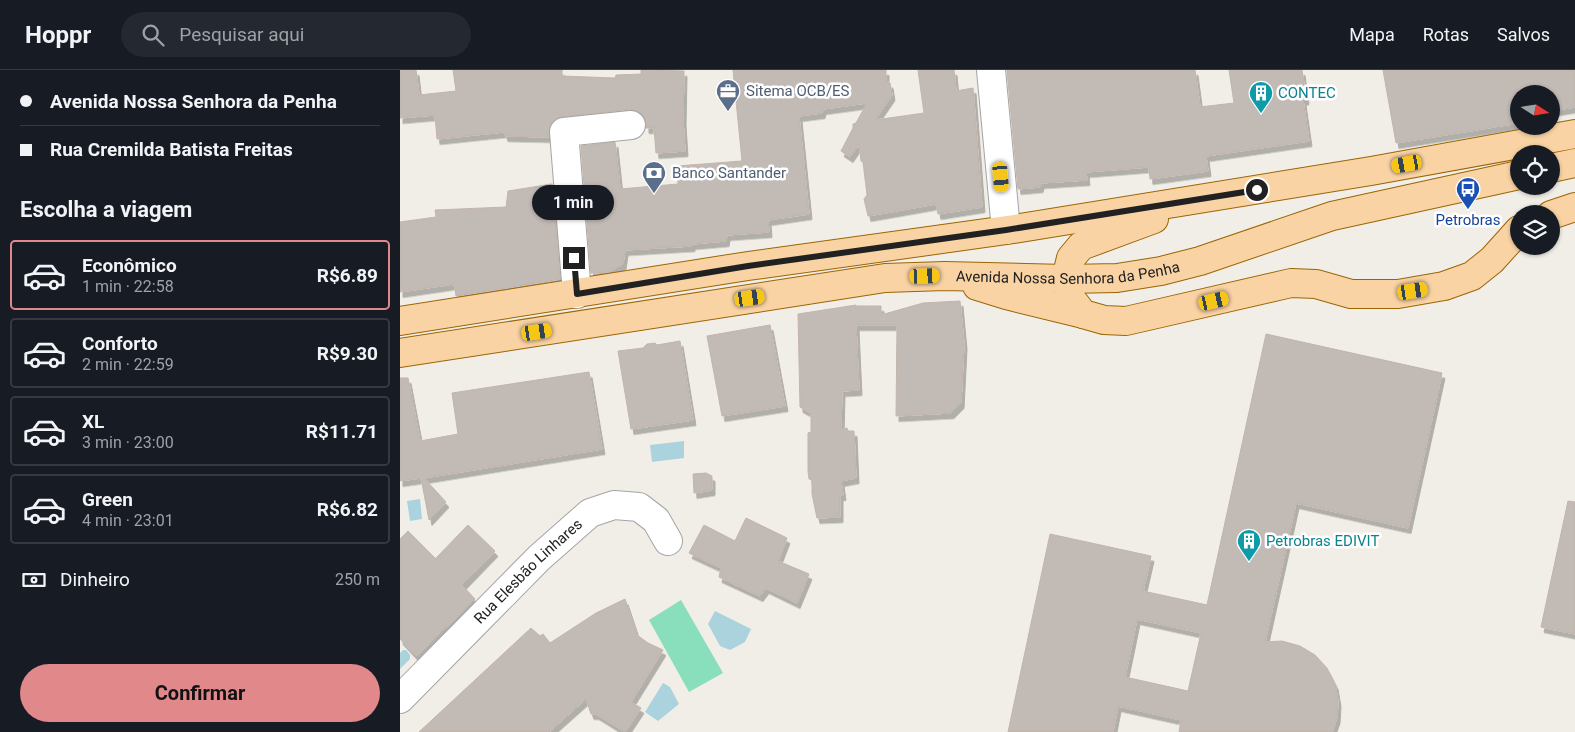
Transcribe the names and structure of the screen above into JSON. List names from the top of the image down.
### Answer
{
  "streets": {
    "main road": ["Avenida Nossa Senhora da Penha"],
    "street": ["Rua Elesbão Linhares"]
  },
  "places": {
    "office": ["Sitema OCB/ES"],
    "building": ["CONTEC", "Petrobras EDIVIT"],
    "bank": ["Banco Santander"],
    "bus stop": ["Petrobras"]
  },
  "north": "right",
  "page": {
    "header": "Hoppr",
    "search": "Pesquisar aqui",
    "nav": ["Mapa", "Rotas", "Salvos"],
    "banner": ["Avenida Nossa Senhora da Penha", "Rua Cremilda Batista Freitas"],
    "heading": "Escolha a viagem",
    "bubble": "1 min",
    "list": [
      {
        "name": "Econômico",
        "note": "1 min · 22:58",
        "value": "R$6.89"
      },
      {
        "name": "Conforto",
        "note": "2 min · 22:59",
        "value": "R$9.30"
      },
      {
        "name": "XL",
        "note": "3 min · 23:00",
        "value": "R$11.71"
      },
      {
        "name": "Green",
        "note": "4 min · 23:01",
        "value": "R$6.82"
      }
    ],
    "pay": ["Dinheiro", "250 m"],
    "buttons": "Confirmar"
  }
}
